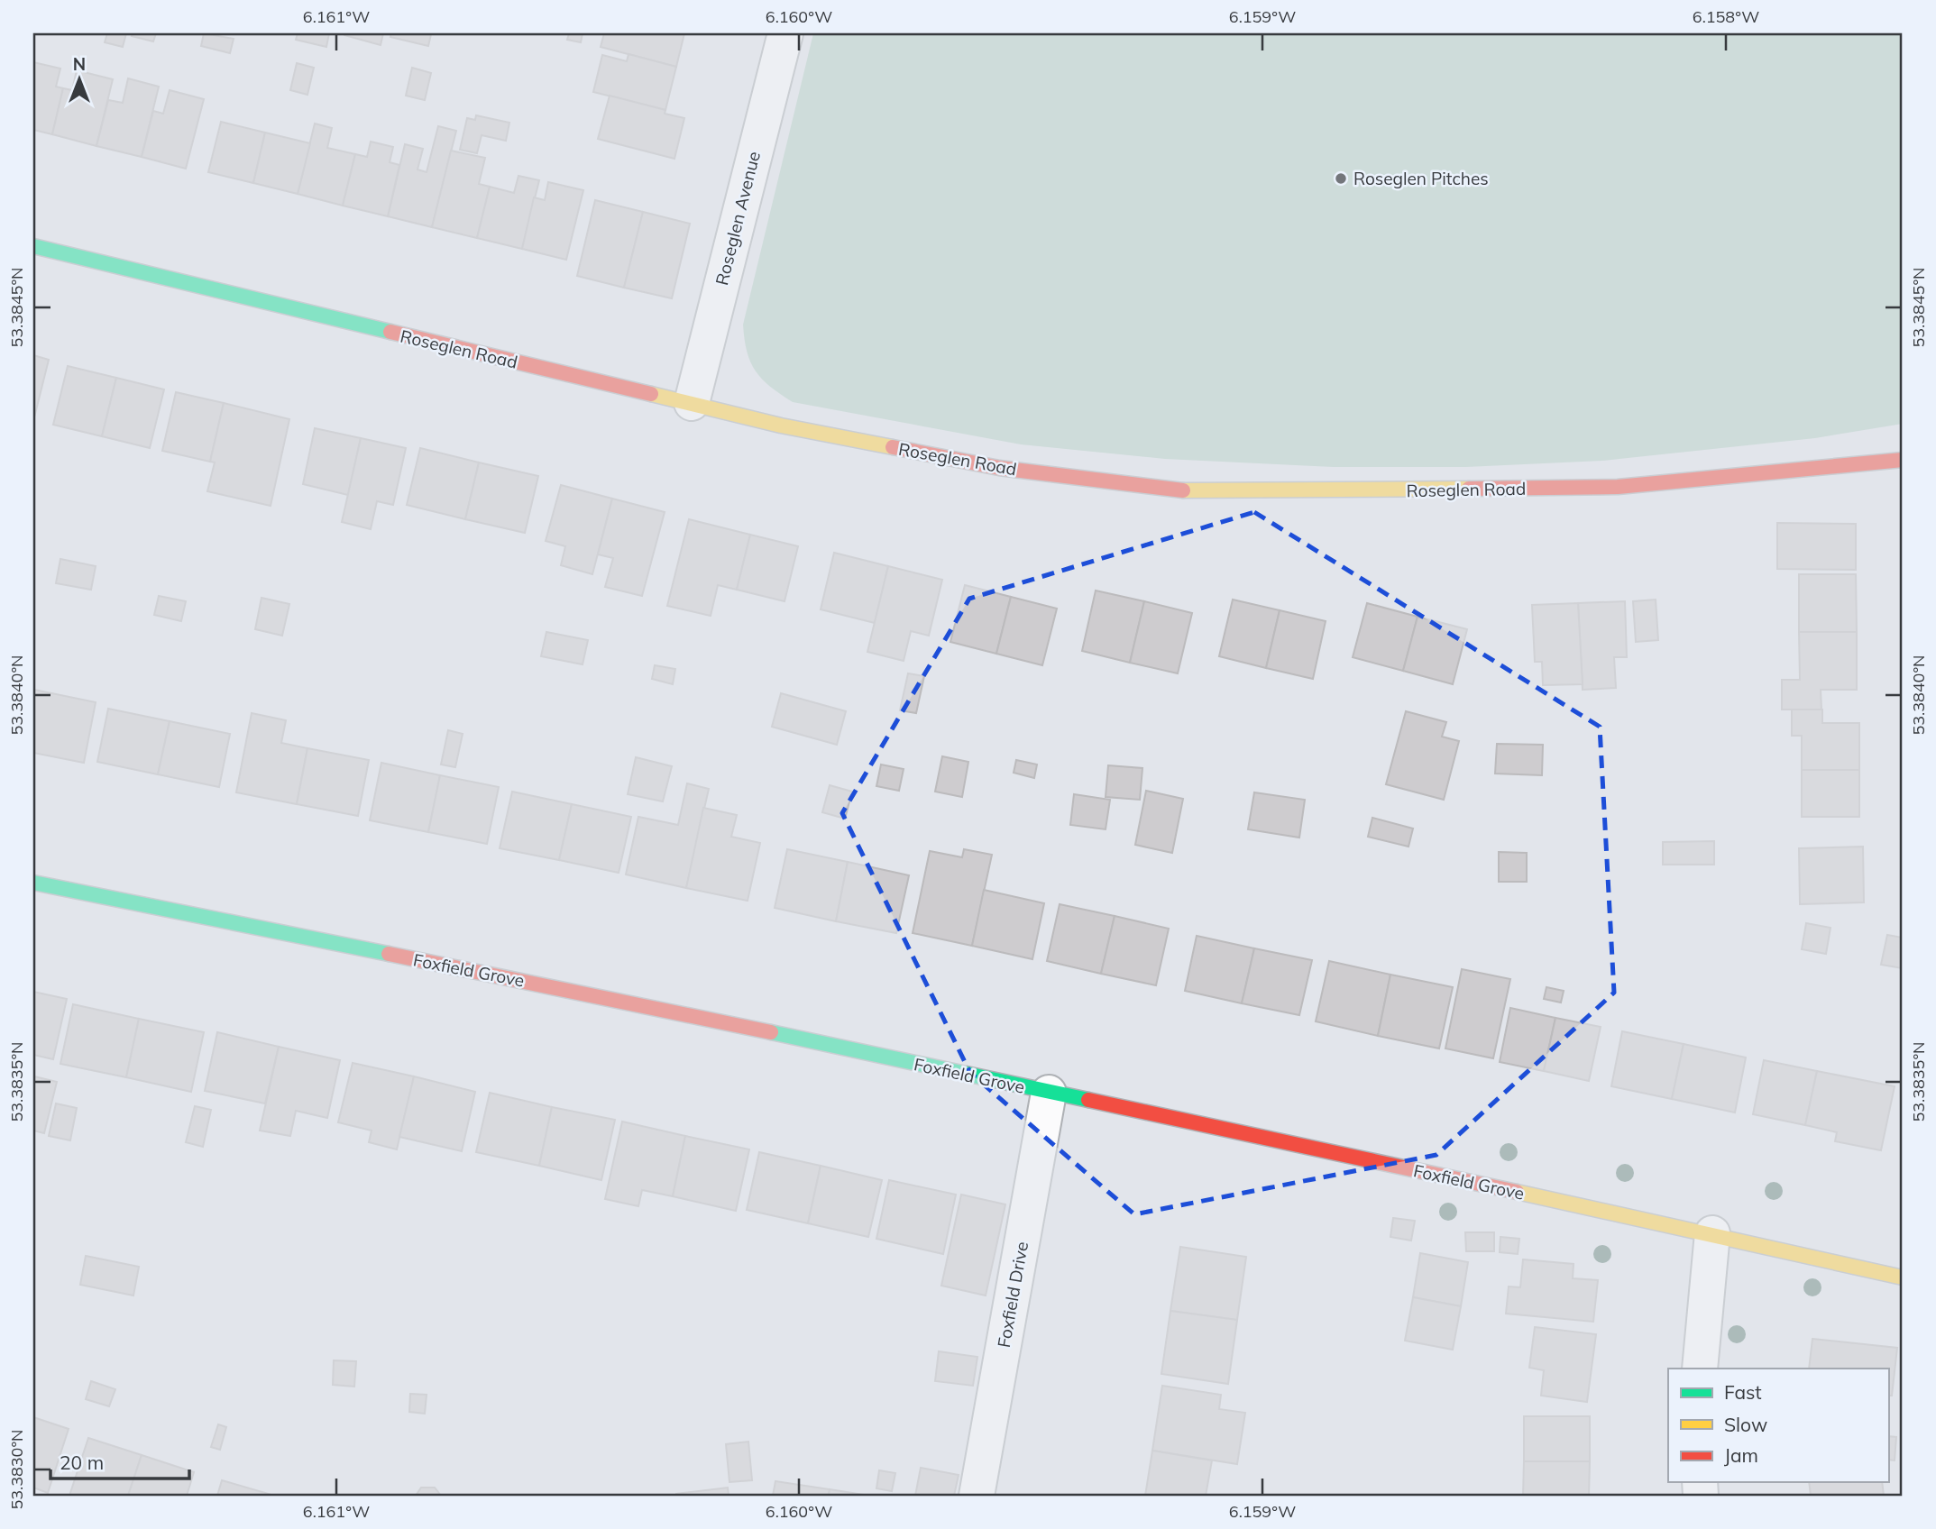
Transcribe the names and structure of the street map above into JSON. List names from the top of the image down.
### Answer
{
  "streets": {
    "street": [
      "Roseglen Avenue",
      "Roseglen Road",
      "Foxfield Grove",
      "Foxfield Drive"
    ]
  },
  "crossings": [
    ["Roseglen Avenue", "Roseglen Road"],
    ["Foxfield Grove", "Foxfield Drive"]
  ],
  "places": ["Roseglen Pitches"],
  "legend": ["Fast", "Slow", "Jam"],
  "scale_bar": "20 m",
  "north": "top",
  "coordinates": [
    "6.161°W",
    "6.160°W",
    "6.159°W",
    "6.158°W",
    "53.3845°N",
    "53.3840°N",
    "53.3835°N",
    "53.3830°N"
  ]
}
